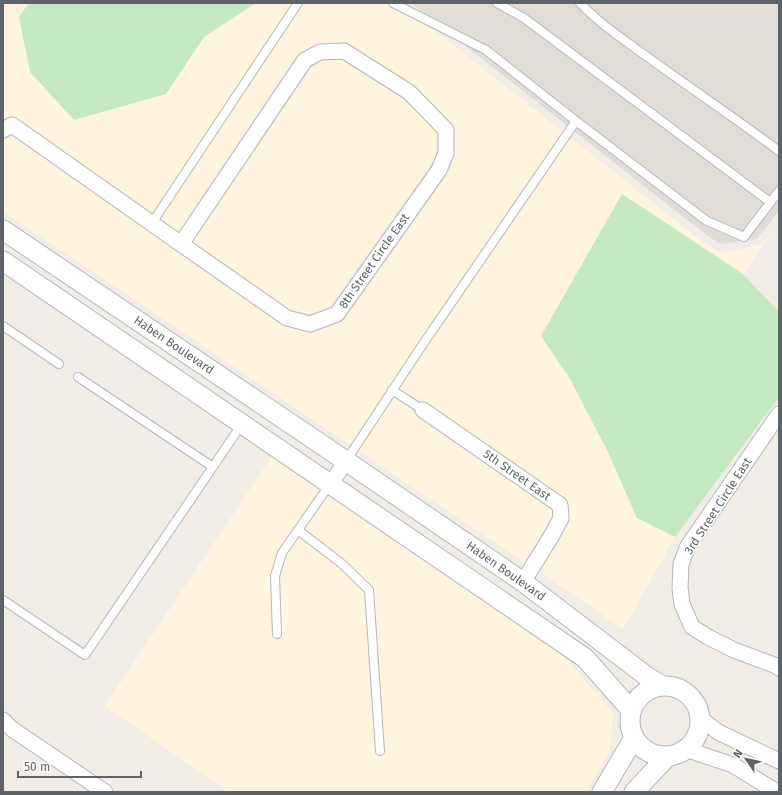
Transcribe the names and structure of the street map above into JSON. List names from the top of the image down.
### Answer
{
  "streets": {
    "street": [
      "8th Street Circle East",
      "Haben Boulevard",
      "5th Street East",
      "3rd Street Circle East"
    ]
  },
  "crossings": [
    ["Haben Boulevard", "5th Street East"]
  ],
  "scale_bar": "50 m",
  "north": "top left"
}
